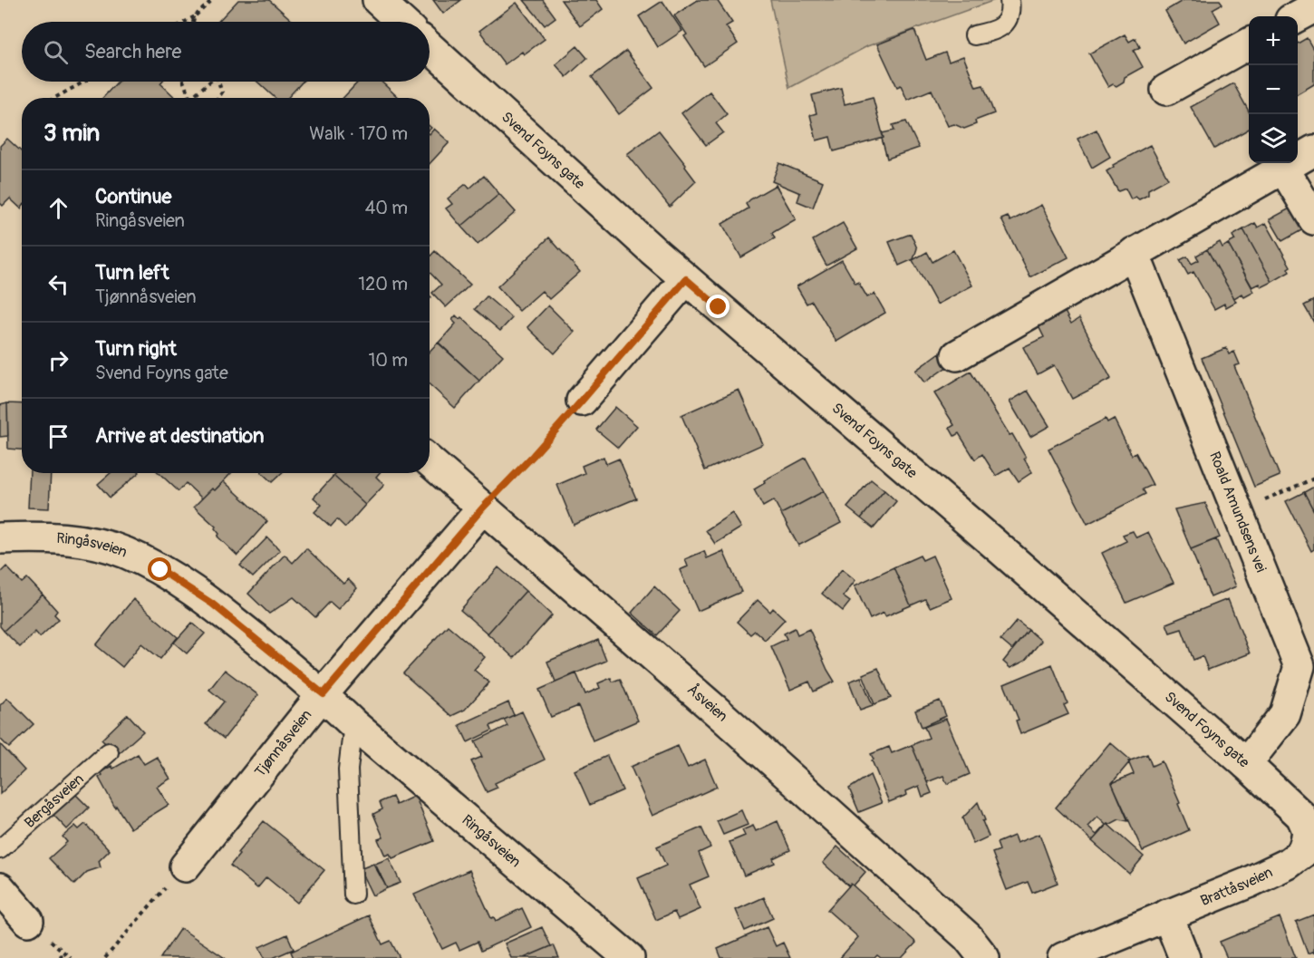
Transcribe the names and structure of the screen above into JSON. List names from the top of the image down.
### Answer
{
  "streets": {
    "street": [
      "Svend Foyns gate",
      "Roald Amundsens vei",
      "Ringåsveien",
      "Åsveien",
      "Tjønnåsveien",
      "Brattåsveien"
    ],
    "lane": ["Bergåsveien"]
  },
  "crossings": [
    ["Svend Foyns gate", "Roald Amundsens vei"],
    ["Svend Foyns gate", "Brattåsveien"],
    ["Ringåsveien", "Tjønnåsveien"],
    ["Åsveien", "Tjønnåsveien"]
  ],
  "page": {
    "map_buttons": ["+", "−"],
    "search": "Search here",
    "heading": ["3 min", "Walk · 170 m"],
    "list": [
      ["Continue", "Ringåsveien", "40 m"],
      ["Turn left", "Tjønnåsveien", "120 m"],
      ["Turn right", "Svend Foyns gate", "10 m"],
      "Arrive at destination"
    ]
  }
}
